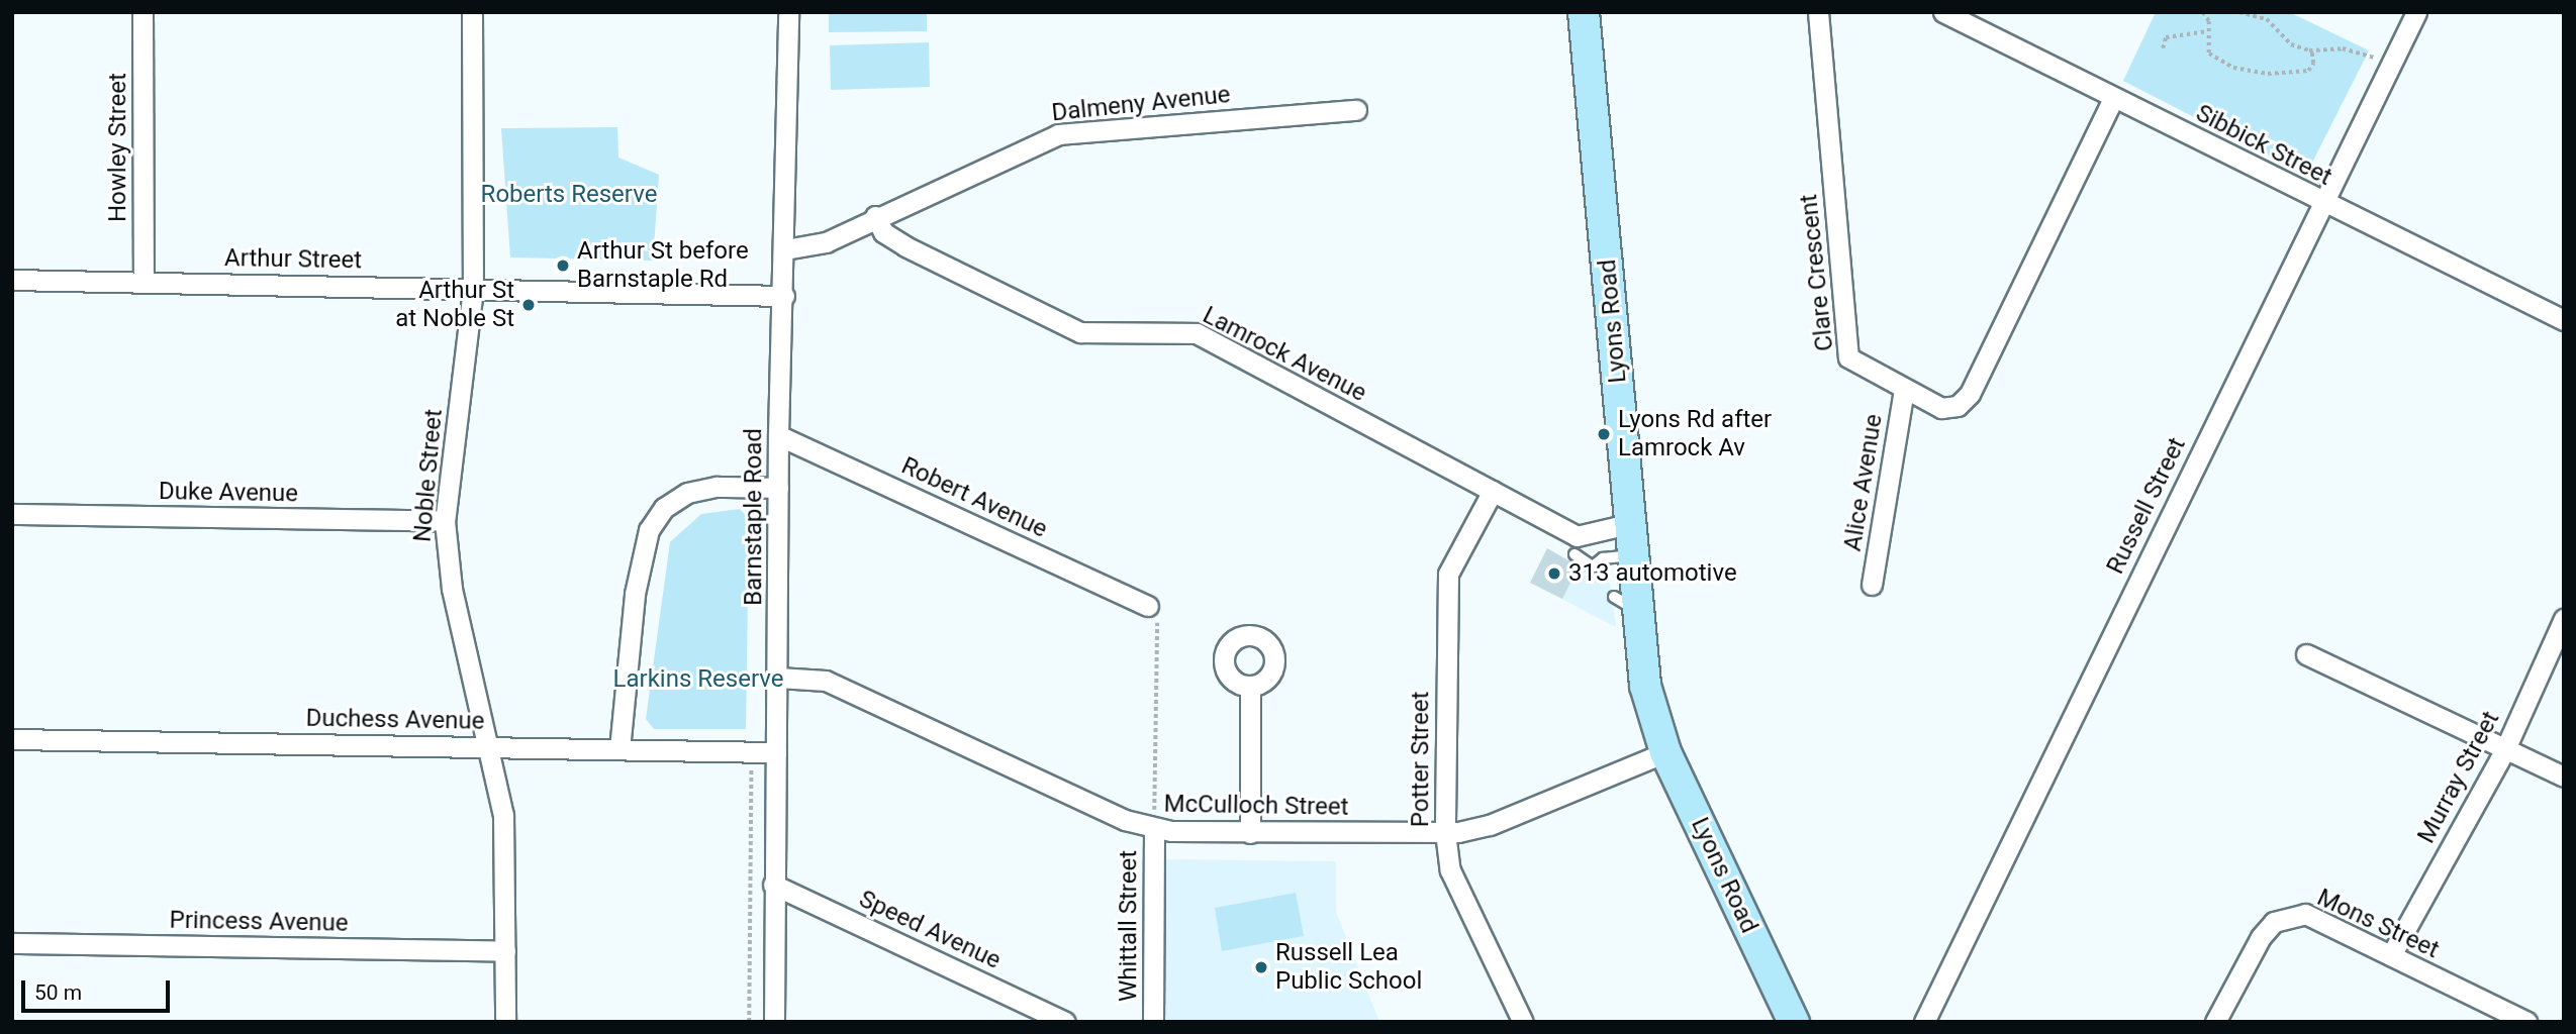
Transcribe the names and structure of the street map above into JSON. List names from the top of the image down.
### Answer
{
  "streets": {
    "main road": ["Lyons Road"],
    "street": [
      "Dalmeny Avenue",
      "Sibbick Street",
      "Howley Street",
      "Arthur Street",
      "Clare Crescent",
      "Lamrock Avenue",
      "Noble Street",
      "Alice Avenue",
      "Duke Avenue",
      "Robert Avenue",
      "Russell Street",
      "Barnstaple Road",
      "Duchess Avenue",
      "Potter Street",
      "Murray Street",
      "McCulloch Street",
      "Princess Avenue",
      "Mons Street",
      "Whittall Street",
      "Speed Avenue"
    ]
  },
  "crossings": [
    ["Dalmeny Avenue", "Lamrock Avenue"],
    ["Dalmeny Avenue", "Barnstaple Road"],
    ["Sibbick Street", "Clare Crescent"],
    ["Sibbick Street", "Russell Street"],
    ["Howley Street", "Arthur Street"],
    ["Arthur Street", "Noble Street"],
    ["Arthur Street", "Barnstaple Road"],
    ["Clare Crescent", "Alice Avenue"],
    ["Lyons Road", "Lamrock Avenue"],
    ["Lyons Road", "McCulloch Street"],
    ["Lamrock Avenue", "Potter Street"],
    ["Noble Street", "Duke Avenue"],
    ["Noble Street", "Duchess Avenue"],
    ["Noble Street", "Princess Avenue"],
    ["Robert Avenue", "Barnstaple Road"],
    ["Barnstaple Road", "Duchess Avenue"],
    ["Barnstaple Road", "McCulloch Street"],
    ["Barnstaple Road", "Speed Avenue"],
    ["Potter Street", "McCulloch Street"],
    ["Murray Street", "Mons Street"],
    ["McCulloch Street", "Whittall Street"]
  ],
  "parks": ["Roberts Reserve", "Larkins Reserve"],
  "places": [
    "Arthur St before Barnstaple Rd",
    "Arthur St at Noble St",
    "Lyons Rd after Lamrock Av",
    "313 automotive",
    "Russell Lea Public School"
  ],
  "scale_bar": "50 m"
}
